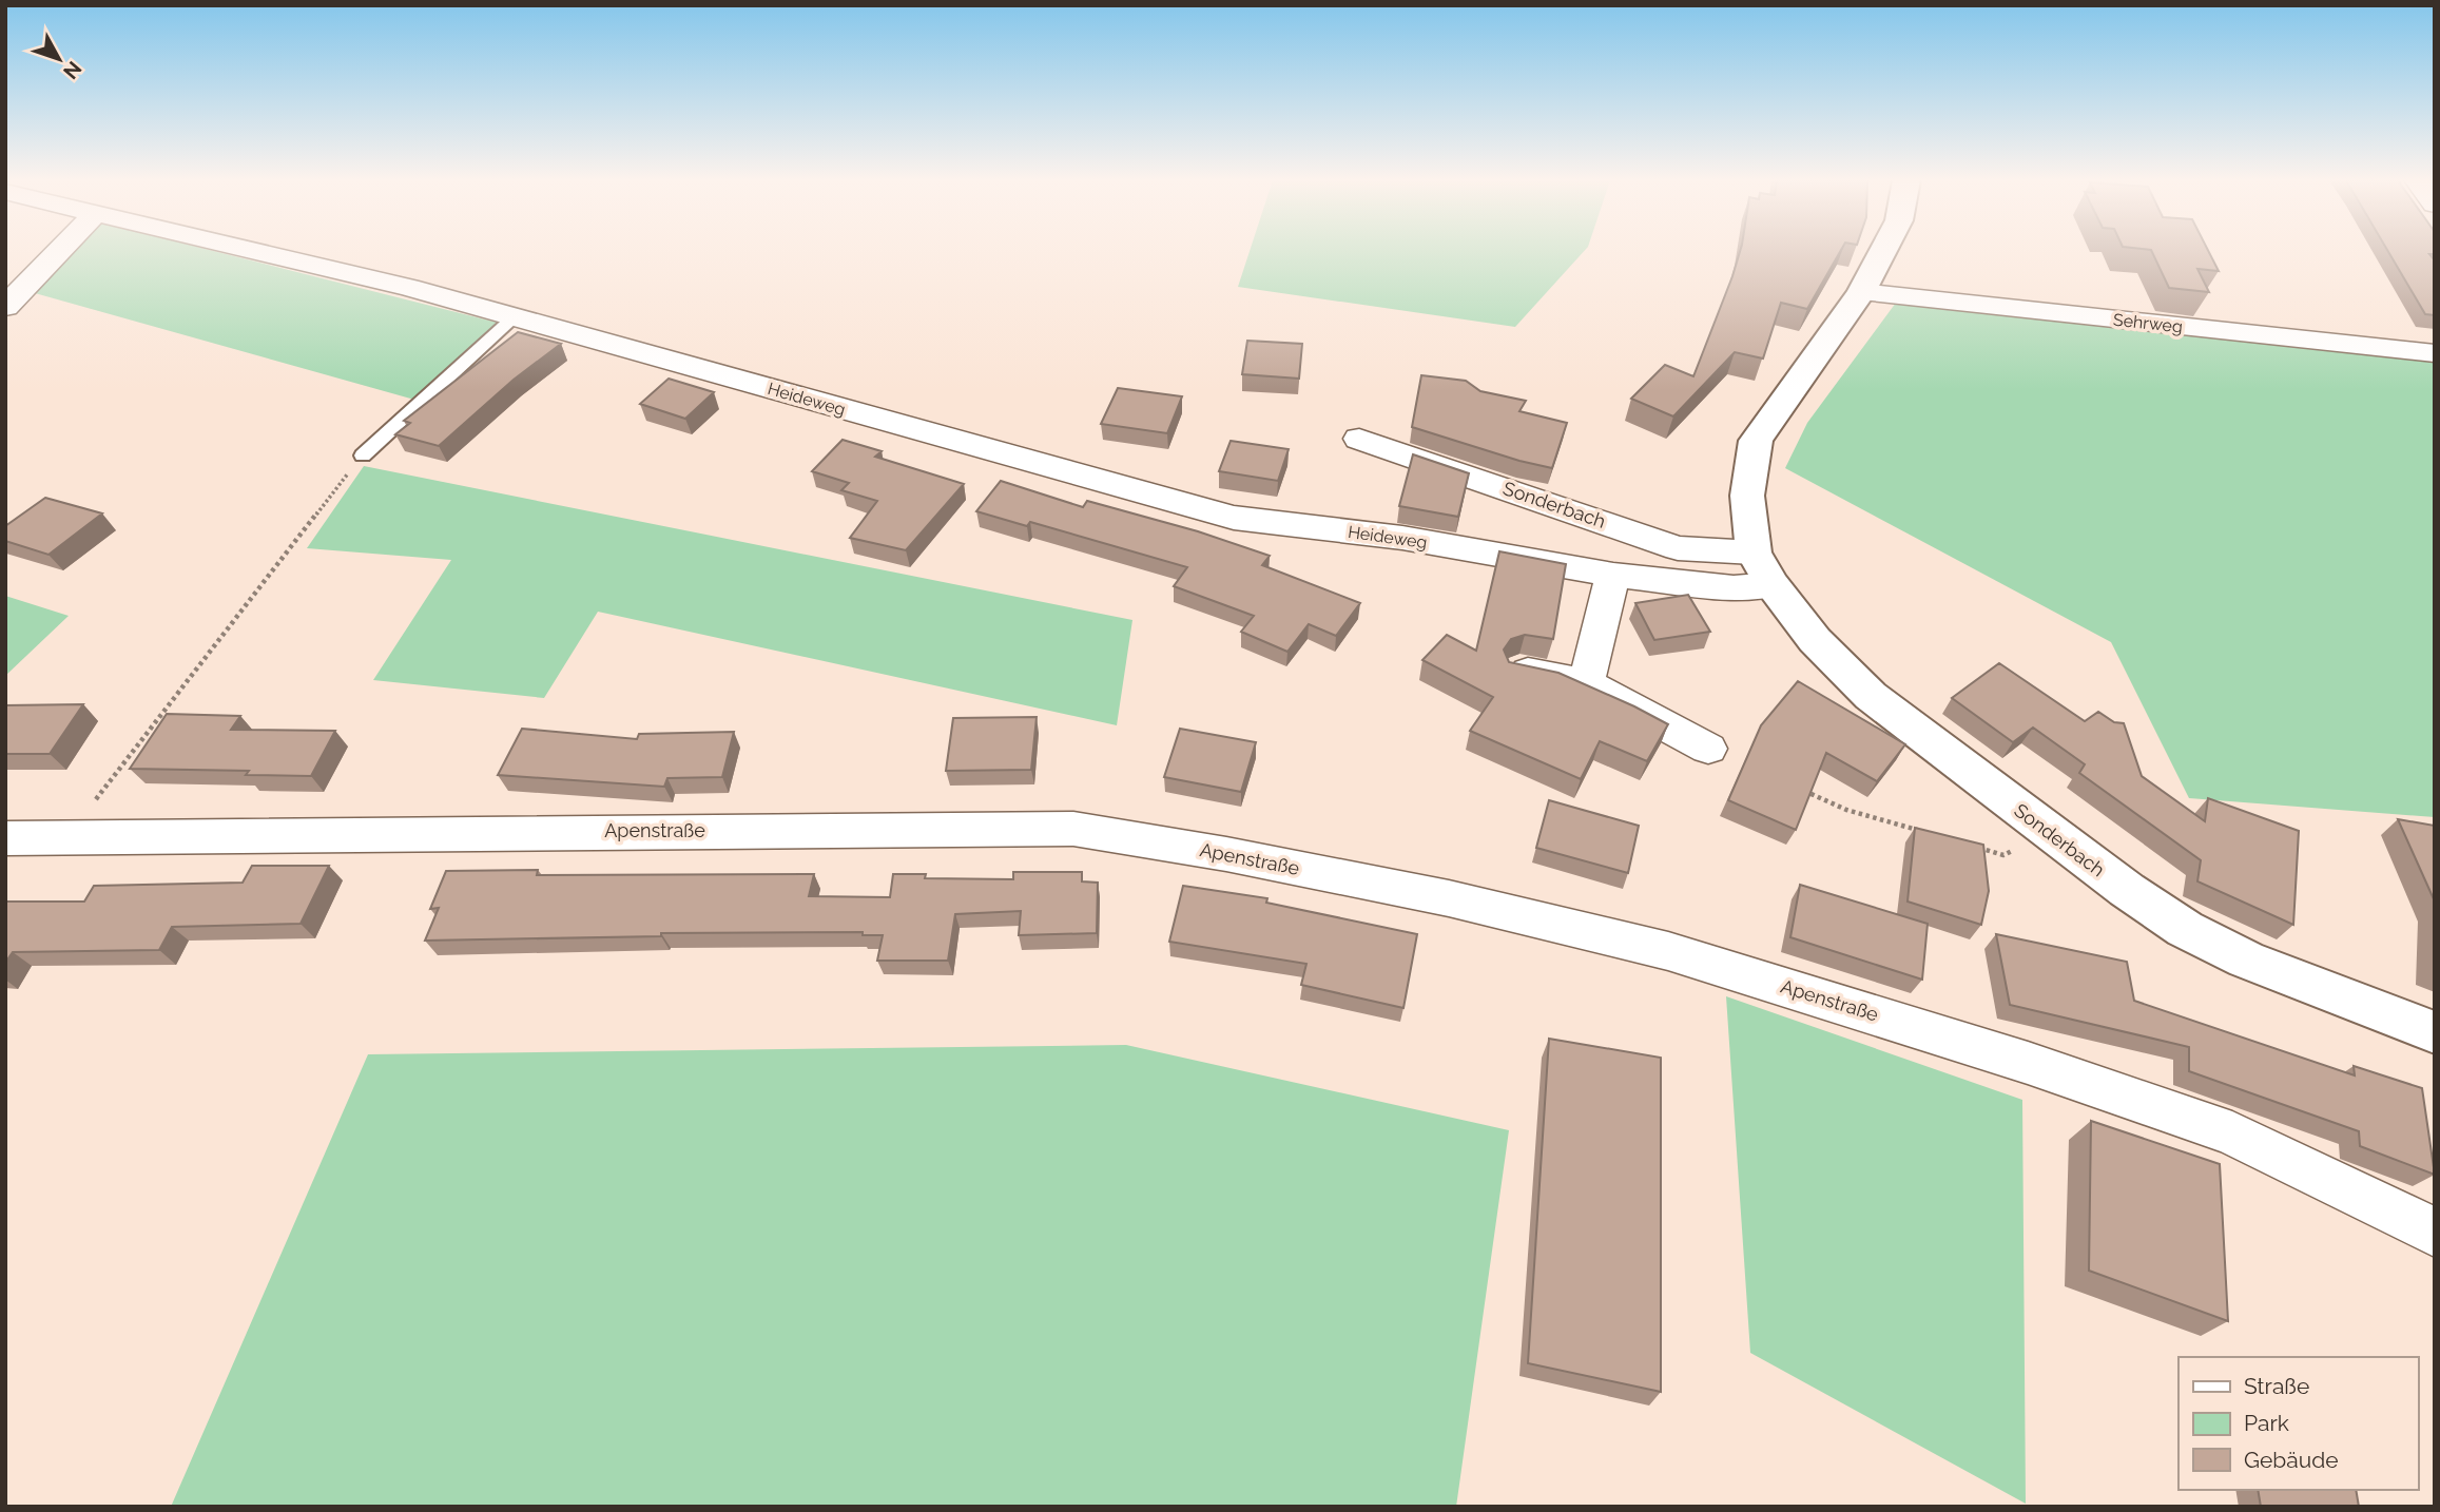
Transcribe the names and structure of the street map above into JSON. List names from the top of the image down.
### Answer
{
  "streets": {
    "street": [
      "Sehrweg",
      "Heideweg",
      "Sonderbach",
      "Apenstraße"
    ]
  },
  "crossings": [
    ["Sehrweg", "Sonderbach"],
    ["Heideweg", "Sonderbach"]
  ],
  "legend": ["Straße", "Park", "Gebäude"],
  "north": "bottom right"
}
